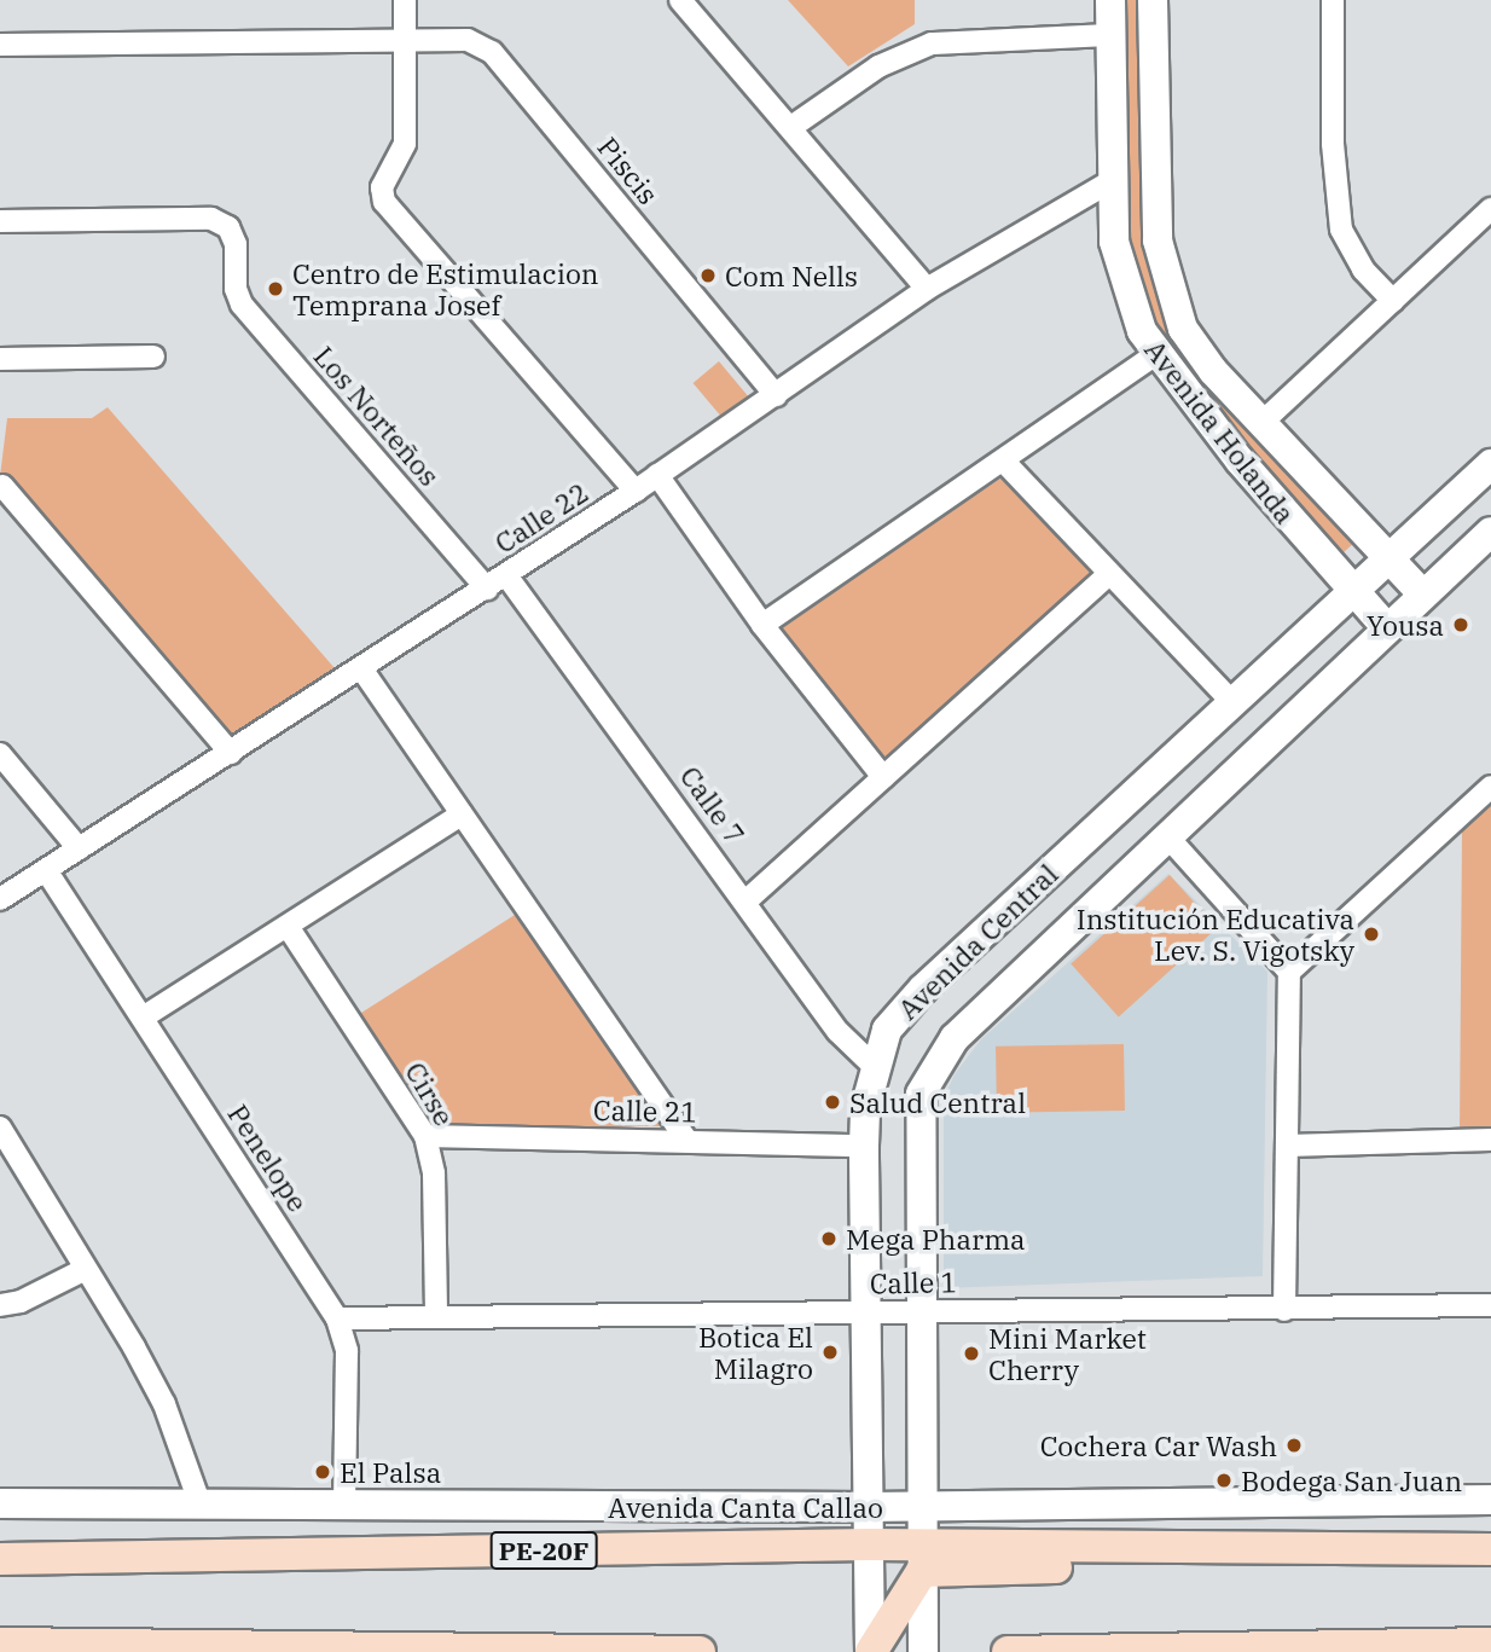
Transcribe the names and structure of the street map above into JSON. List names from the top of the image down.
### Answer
{
  "streets": {
    "main road": ["Avenida Canta Callao", "PE-20F"],
    "street": [
      "Piscis",
      "Los Norteños",
      "Avenida Holanda",
      "Calle 22",
      "Calle 7",
      "Avenida Central",
      "Cirse",
      "Calle 21",
      "Penelope",
      "Calle 1"
    ]
  },
  "crossings": [
    ["Piscis", "Calle 22"],
    ["Los Norteños", "Calle 22"],
    ["Avenida Holanda", "Calle 22"],
    ["Avenida Holanda", "Avenida Central"],
    ["Calle 22", "Calle 7"],
    ["Calle 22", "Penelope"],
    ["Calle 7", "Avenida Central"],
    ["Avenida Central", "Calle 21"],
    ["Avenida Central", "Calle 1"],
    ["Avenida Central", "Avenida Canta Callao"],
    ["Cirse", "Calle 21"],
    ["Cirse", "Calle 1"],
    ["Penelope", "Calle 1"],
    ["Penelope", "Avenida Canta Callao"]
  ],
  "places": [
    "Com Nells",
    "Centro de Estimulacion Temprana Josef",
    "Yousa",
    "Institución Educativa Lev. S. Vigotsky",
    "Salud Central",
    "Mega Pharma",
    "Botica El Milagro",
    "Mini Market Cherry",
    "Cochera Car Wash",
    "El Palsa",
    "Bodega San Juan"
  ]
}
